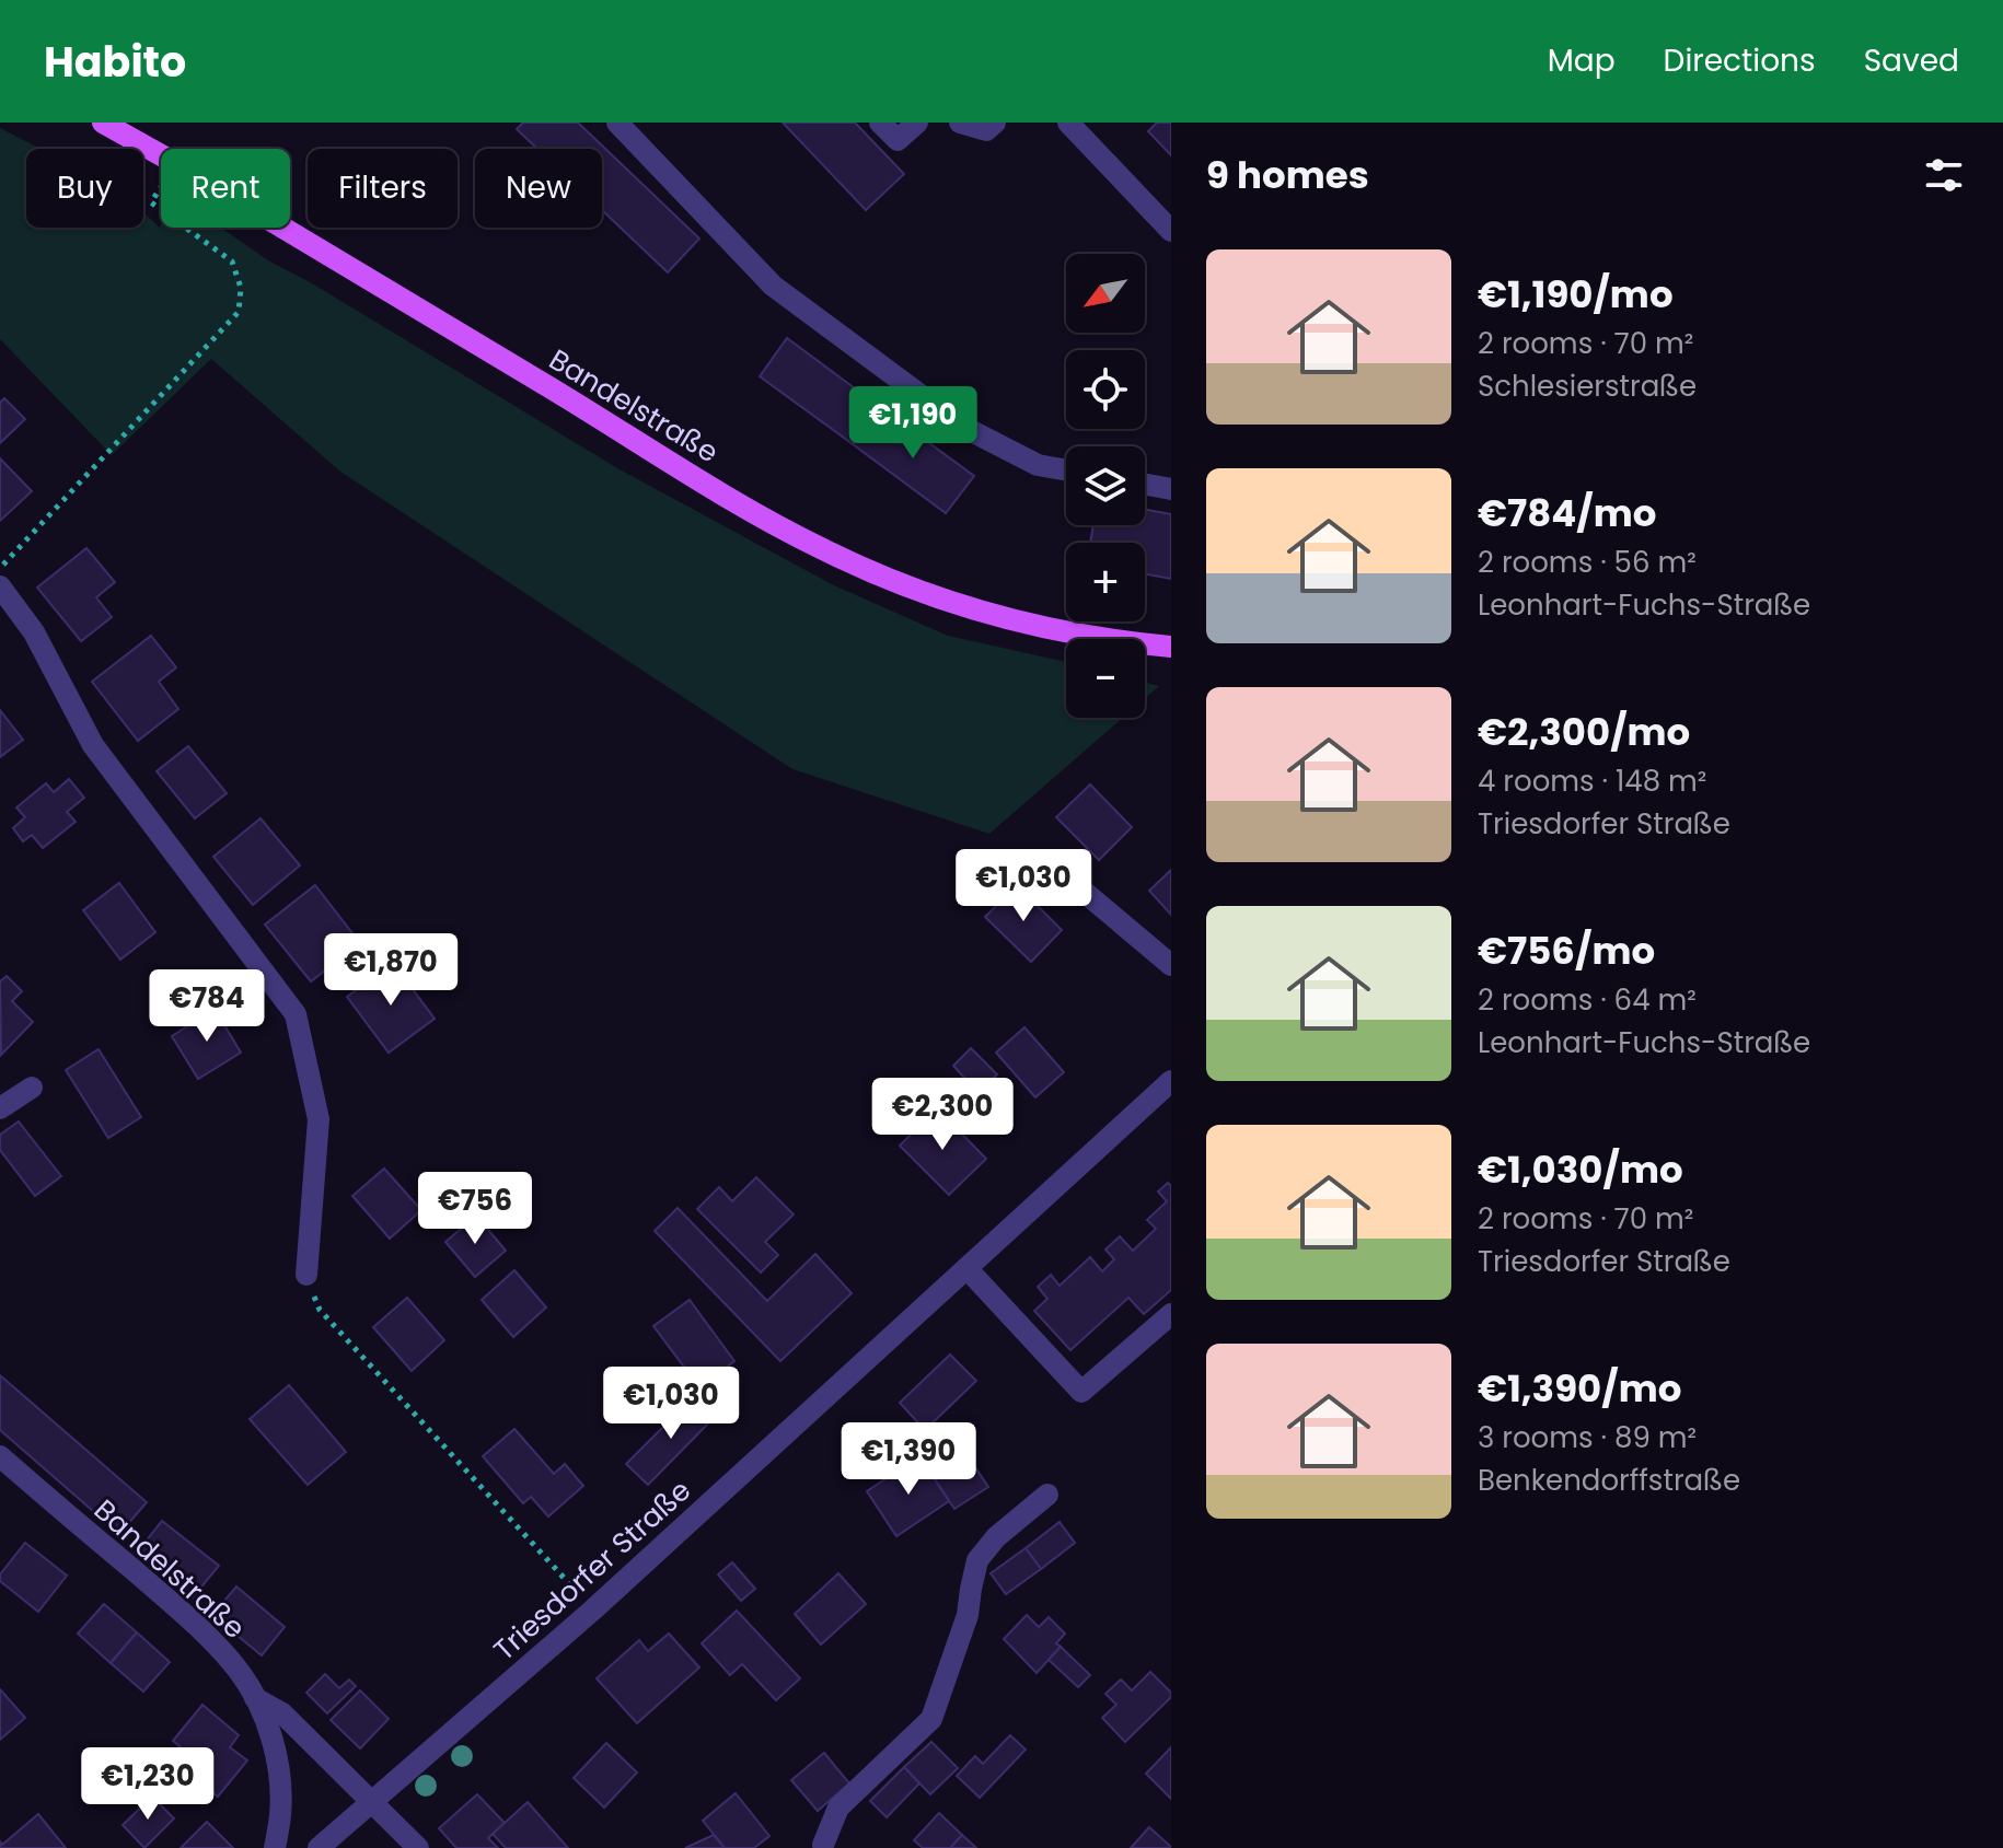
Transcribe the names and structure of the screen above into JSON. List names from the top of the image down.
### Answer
{
  "streets": {
    "main road": ["Bandelstraße"],
    "street": ["Triesdorfer Straße"]
  },
  "north": "bottom left",
  "page": {
    "header": "Habito",
    "nav": ["Map", "Directions", "Saved"],
    "heading": "9 homes",
    "chip": [
      "Buy",
      "Rent",
      "Filters",
      "New"
    ],
    "list": [
      {
        "name": "€1,190/mo",
        "note": "2 rooms · 70 m² · Schlesierstraße"
      },
      {
        "name": "€784/mo",
        "note": "2 rooms · 56 m² · Leonhart-Fuchs-Straße"
      },
      {
        "name": "€2,300/mo",
        "note": "4 rooms · 148 m² · Triesdorfer Straße"
      },
      {
        "name": "€756/mo",
        "note": "2 rooms · 64 m² · Leonhart-Fuchs-Straße"
      },
      {
        "name": "€1,030/mo",
        "note": "2 rooms · 70 m² · Triesdorfer Straße"
      },
      {
        "name": "€1,390/mo",
        "note": "3 rooms · 89 m² · Benkendorffstraße"
      }
    ],
    "map_buttons": ["+", "−"],
    "price": [
      "€1,190",
      "€1,030",
      "€1,870",
      "€784",
      "€2,300",
      "€756",
      "€1,030",
      "€1,390",
      "€1,230"
    ]
  }
}
